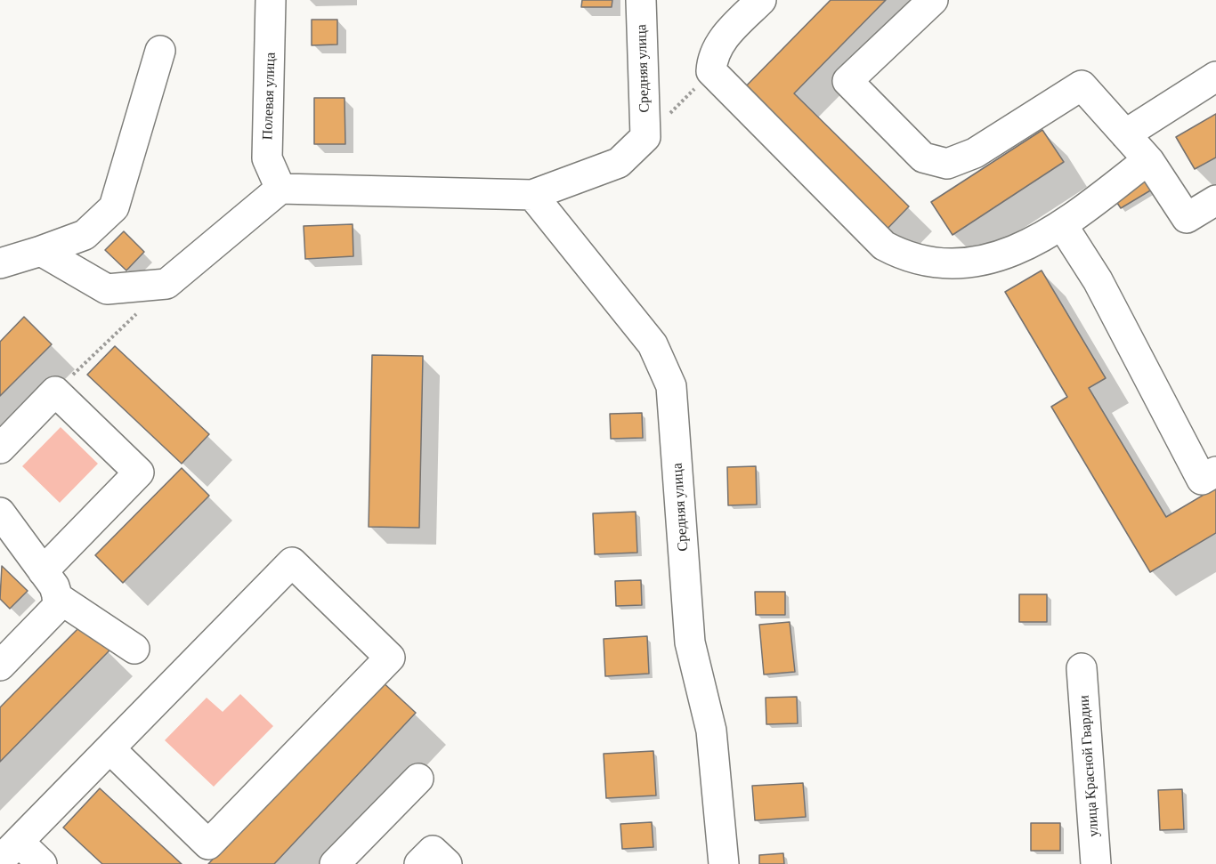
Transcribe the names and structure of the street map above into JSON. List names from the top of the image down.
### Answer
{
  "streets": {
    "street": ["Средняя улица", "Полевая улица", "улица Красной Гвардии"]
  }
}
